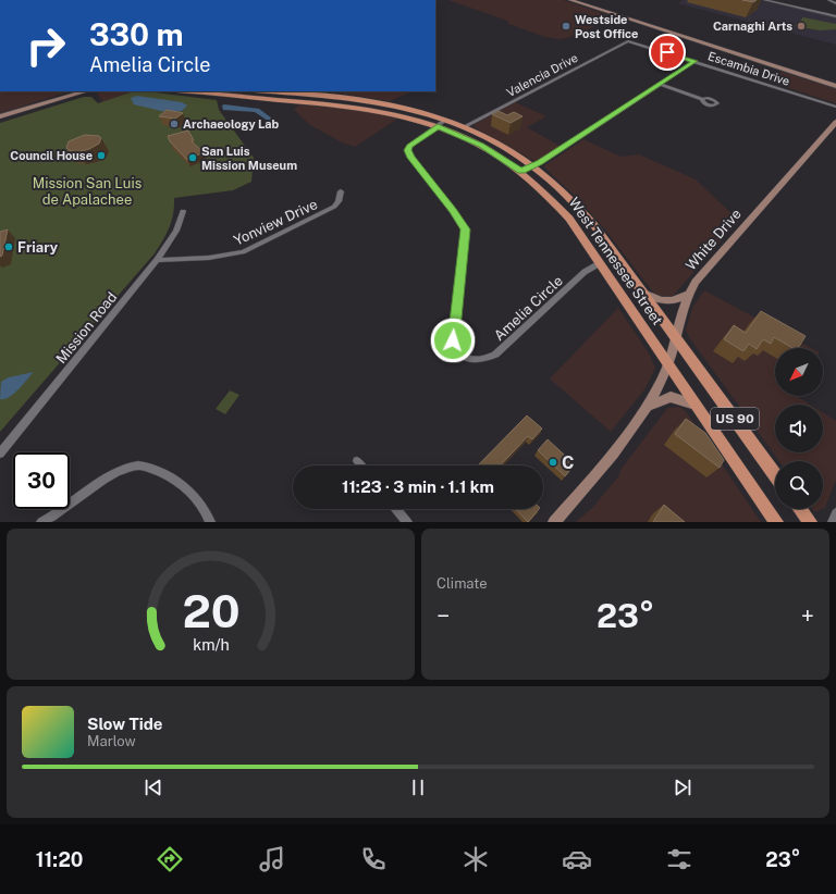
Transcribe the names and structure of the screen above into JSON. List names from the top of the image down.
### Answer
{
  "streets": {
    "main road": ["West Tennessee Street", "US 90"],
    "street": [
      "Escambia Drive",
      "Valencia Drive",
      "Yonview Drive",
      "White Drive",
      "Amelia Circle",
      "Mission Road"
    ]
  },
  "crossings": [
    ["Escambia Drive", "Valencia Drive"],
    ["Valencia Drive", "West Tennessee Street"],
    ["Yonview Drive", "Mission Road"],
    ["White Drive", "West Tennessee Street"],
    ["West Tennessee Street", "Amelia Circle"]
  ],
  "parks": ["Mission San Luis de Apalachee"],
  "places": [
    "Westside Post Office",
    "Carnaghi Arts",
    "Archaeology Lab",
    "Council House",
    "San Luis Mission Museum",
    "Friary",
    "C"
  ],
  "north": "bottom left",
  "page": {
    "turn": ["330 m", "Amelia Circle"],
    "limit": "30",
    "trip": "11:23 · 3 min · 1.1 km",
    "tile": "Climate",
    "heat": ["−", "23°", "+"],
    "song": ["Slow Tide", "Marlow"],
    "tabs": ["11:20", "23°"],
    "gauge": ["20", "km/h"]
  }
}
